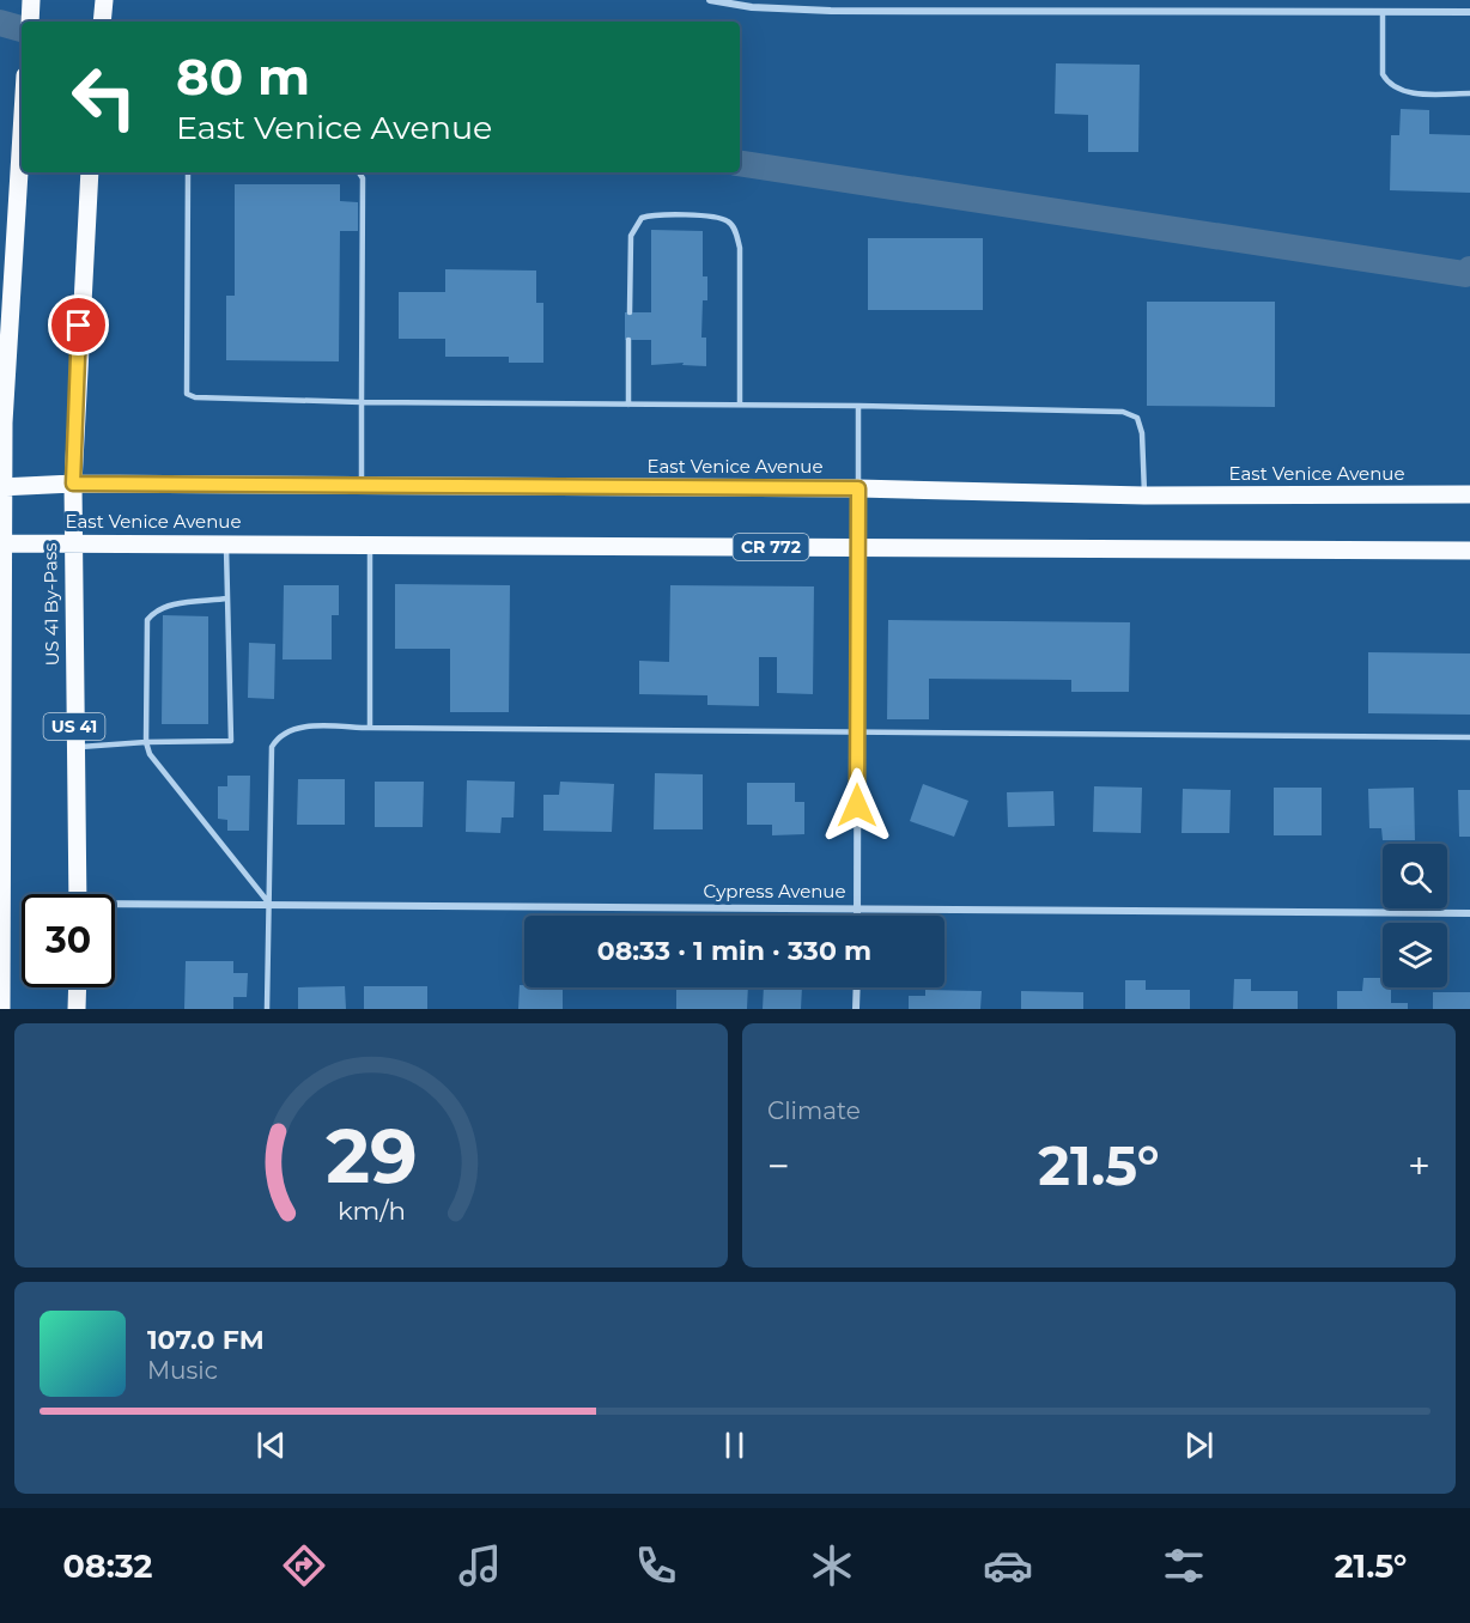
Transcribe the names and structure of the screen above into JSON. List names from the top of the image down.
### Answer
{
  "streets": {
    "main road": [
      "East Venice Avenue",
      "CR 772",
      "US 41 By-Pass",
      "US 41"
    ],
    "street": ["Cypress Avenue"]
  },
  "crossings": [
    ["East Venice Avenue", "US 41 By-Pass"]
  ],
  "page": {
    "turn": ["80 m", "East Venice Avenue"],
    "limit": "30",
    "trip": "08:33 · 1 min · 330 m",
    "tile": "Climate",
    "heat": ["−", "21.5°", "+"],
    "song": ["107.0 FM", "Music"],
    "tabs": ["08:32", "21.5°"],
    "gauge": ["29", "km/h"]
  }
}
